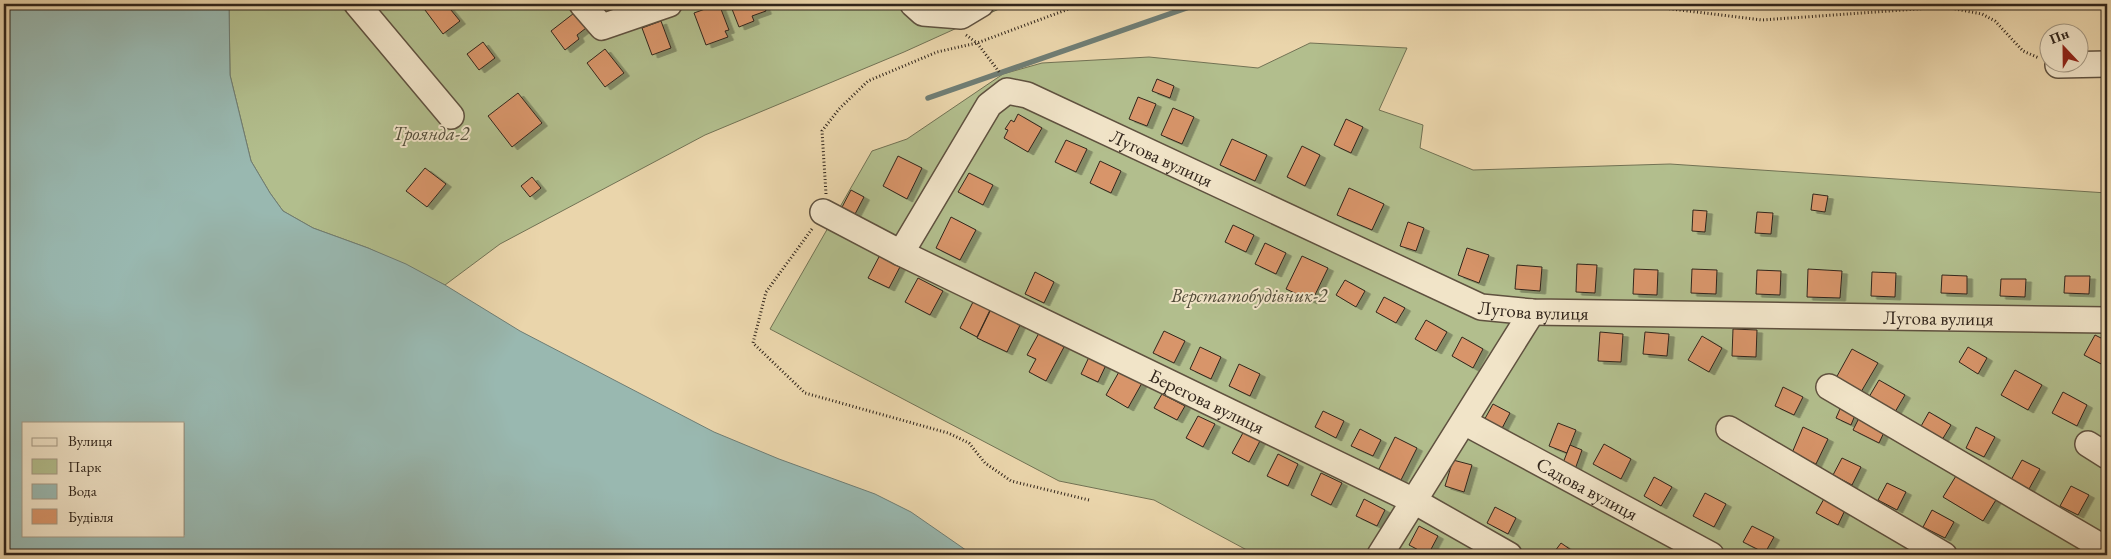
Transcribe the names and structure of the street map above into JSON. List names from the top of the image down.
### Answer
{
  "streets": {
    "street": ["Лугова вулиця", "Берегова вулиця", "Садова вулиця"]
  },
  "parks": ["Троянда-2", "Верстатобудівник-2"],
  "legend": [
    "Вулиця",
    "Парк",
    "Вода",
    "Будівля"
  ],
  "north": "top"
}
